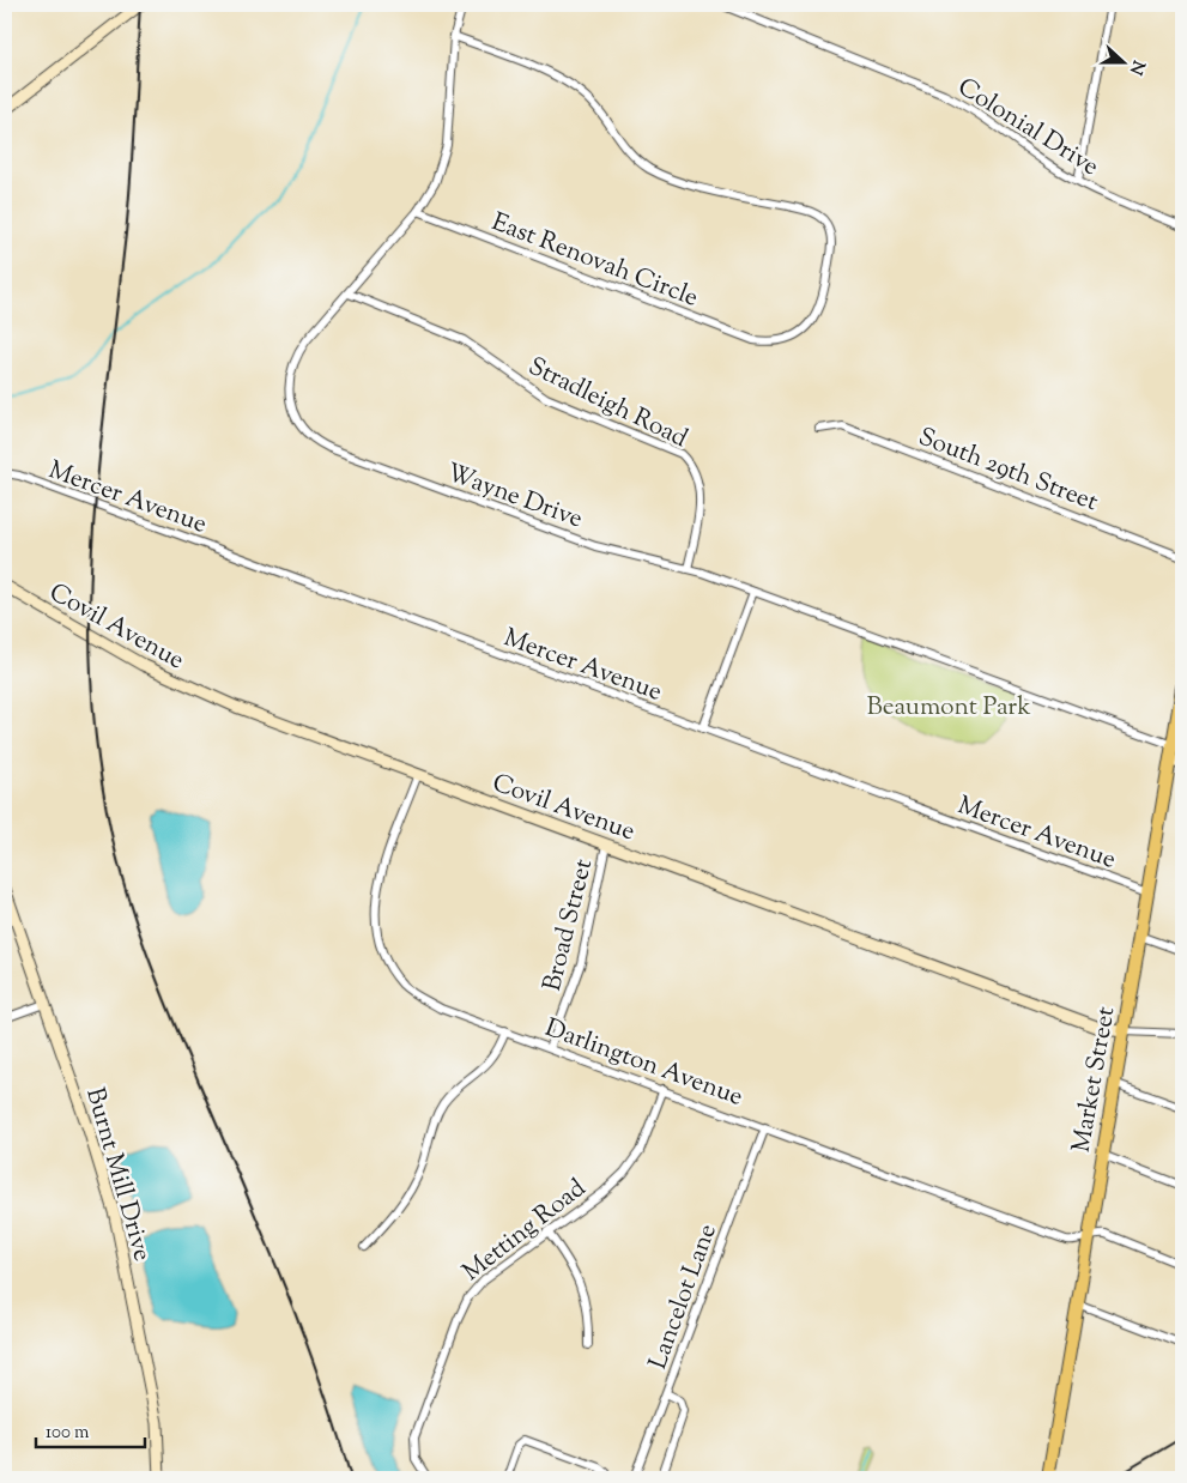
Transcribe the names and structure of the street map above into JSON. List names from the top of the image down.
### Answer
{
  "streets": {
    "main road": ["Covil Avenue", "Market Street", "Burnt Mill Drive"],
    "street": [
      "Colonial Drive",
      "East Renovah Circle",
      "Stradleigh Road",
      "South 29th Street",
      "Wayne Drive",
      "Mercer Avenue",
      "Broad Street",
      "Darlington Avenue",
      "Metting Road",
      "Lancelot Lane"
    ]
  },
  "crossings": [
    ["East Renovah Circle", "Wayne Drive"],
    ["Stradleigh Road", "Wayne Drive"],
    ["Wayne Drive", "Market Street"],
    ["Mercer Avenue", "Market Street"],
    ["Covil Avenue", "Broad Street"],
    ["Covil Avenue", "Darlington Avenue"],
    ["Covil Avenue", "Market Street"],
    ["Broad Street", "Darlington Avenue"],
    ["Darlington Avenue", "Market Street"],
    ["Darlington Avenue", "Metting Road"],
    ["Darlington Avenue", "Lancelot Lane"]
  ],
  "parks": ["Beaumont Park"],
  "scale_bar": "100 m",
  "north": "right"
}
